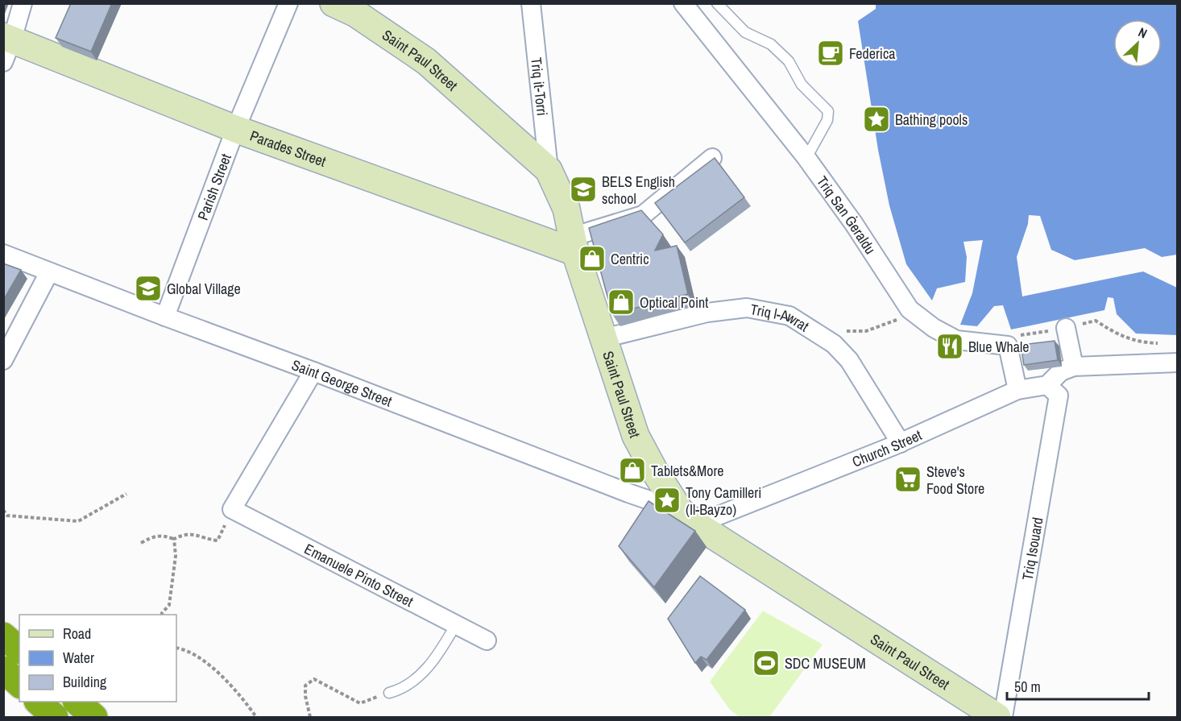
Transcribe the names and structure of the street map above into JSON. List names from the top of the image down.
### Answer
{
  "streets": {
    "street": [
      "Saint Paul Street",
      "Triq it-Torri",
      "Parades Street",
      "Parish Street",
      "Triq San Ġeraldu",
      "Triq l-Awrat",
      "Saint George Street",
      "Church Street",
      "Triq Isouard",
      "Emanuele Pinto Street"
    ]
  },
  "crossings": [
    ["Saint Paul Street", "Triq it-Torri"],
    ["Saint Paul Street", "Parades Street"],
    ["Saint Paul Street", "Triq l-Awrat"],
    ["Saint Paul Street", "Saint George Street"],
    ["Saint Paul Street", "Church Street"],
    ["Parades Street", "Parish Street"],
    ["Parish Street", "Saint George Street"],
    ["Triq l-Awrat", "Church Street"],
    ["Saint George Street", "Church Street"],
    ["Church Street", "Triq Isouard"]
  ],
  "places": {
    "cafe": ["Federica"],
    "place": ["Bathing pools", "Tony Camilleri (Il-Bayzo)"],
    "school or university": ["BELS English school", "Global Village"],
    "shop": ["Centric", "Optical Point", "Tablets&More"],
    "restaurant": ["Blue Whale"],
    "supermarket": ["Steve's Food Store"],
    "sports": ["SDC MUSEUM"]
  },
  "legend": ["Road", "Water", "Building"],
  "scale_bar": "50 m",
  "north": "top right"
}
